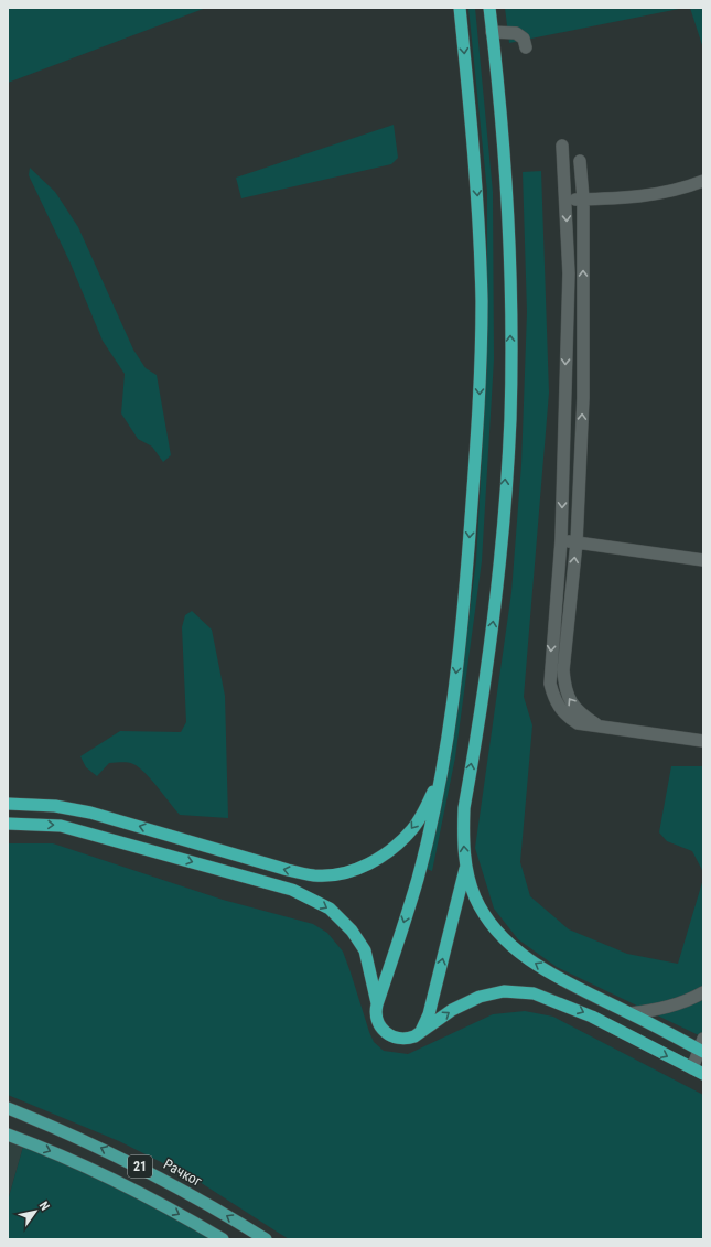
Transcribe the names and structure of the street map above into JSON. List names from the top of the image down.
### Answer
{
  "streets": {
    "main road": ["21", "Рачког"]
  },
  "north": "top right"
}
